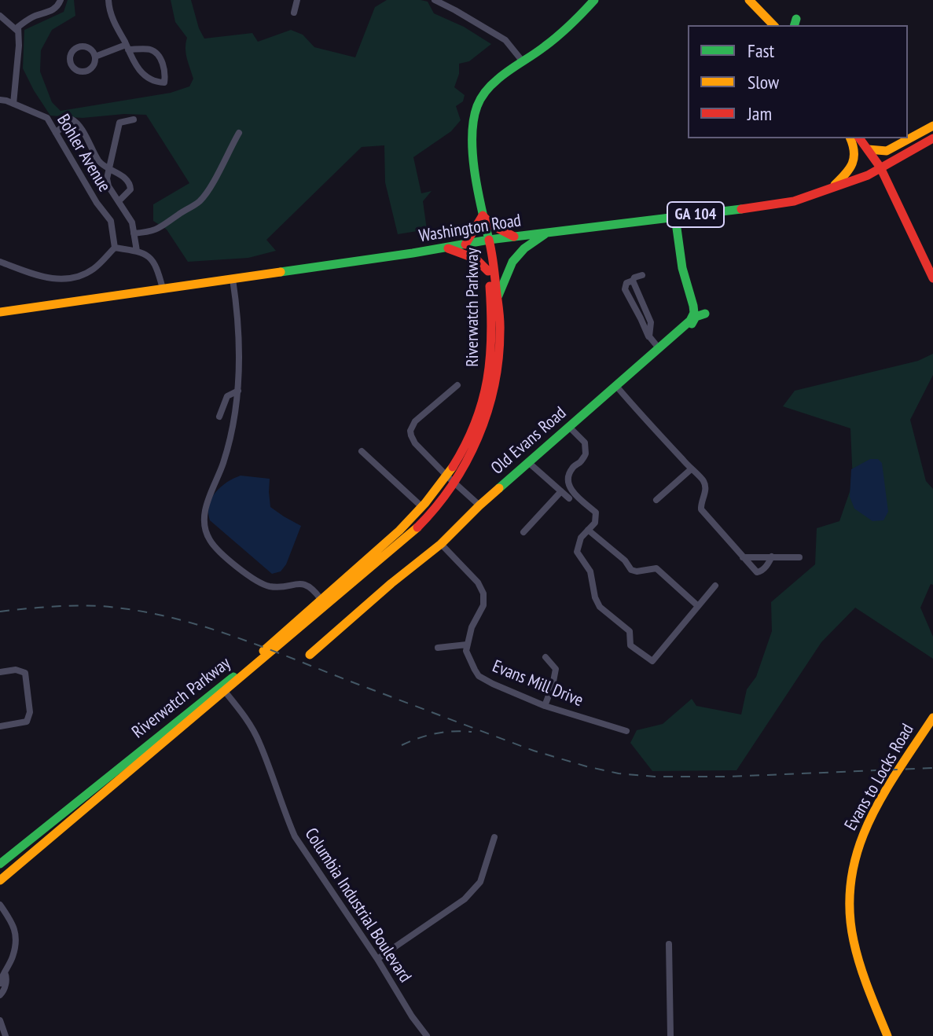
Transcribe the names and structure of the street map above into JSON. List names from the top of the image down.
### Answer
{
  "streets": {
    "main road": [
      "GA 104",
      "Washington Road",
      "Riverwatch Parkway",
      "Old Evans Road",
      "Evans to Locks Road"
    ],
    "street": ["Bohler Avenue", "Evans Mill Drive", "Columbia Industrial Boulevard"]
  },
  "crossings": [
    ["Washington Road", "Riverwatch Parkway"],
    ["Washington Road", "Old Evans Road"],
    ["Riverwatch Parkway", "Columbia Industrial Boulevard"]
  ],
  "legend": ["Fast", "Slow", "Jam"]
}
